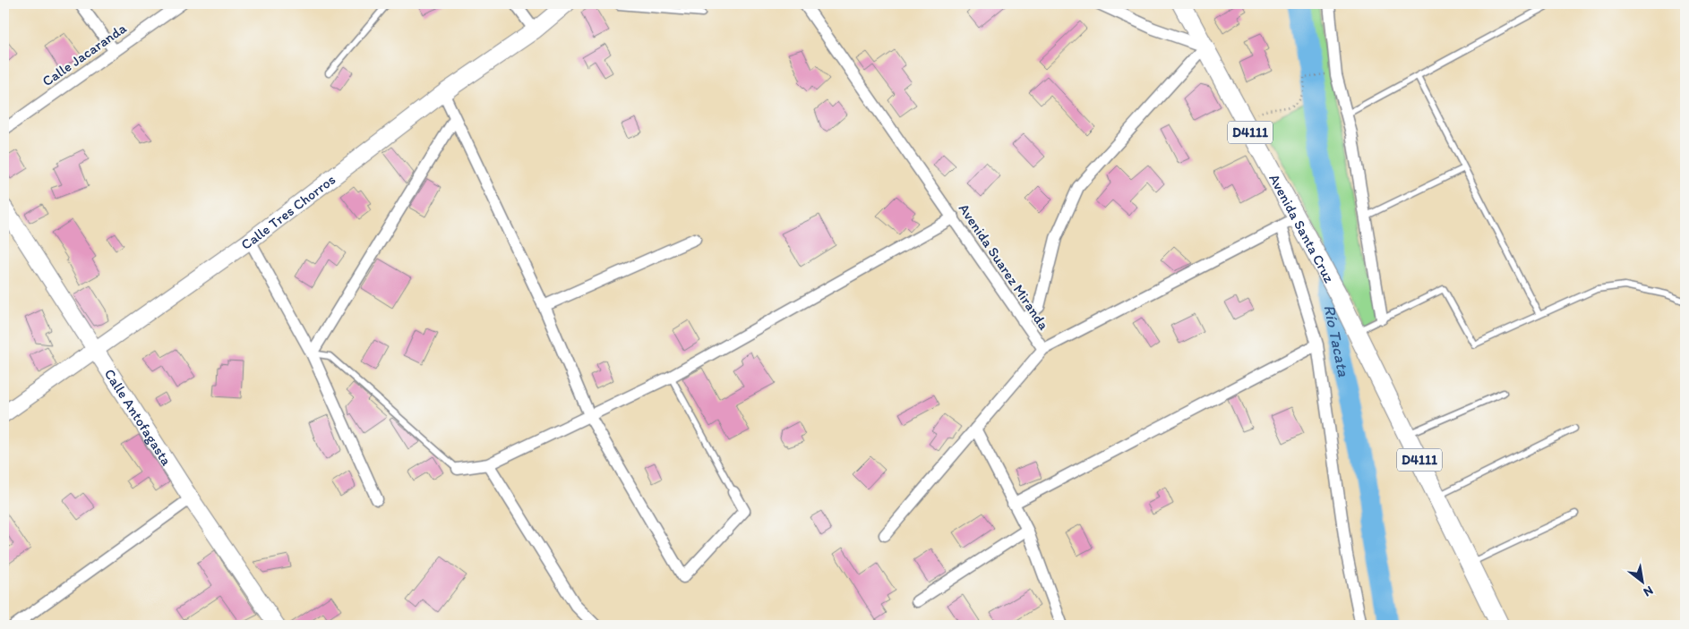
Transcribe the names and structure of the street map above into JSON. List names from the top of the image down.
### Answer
{
  "streets": {
    "main road": [
      "D4111",
      "Calle Tres Chorros",
      "Avenida Santa Cruz",
      "Calle Antofagasta"
    ],
    "street": ["Calle Jacaranda", "Avenida Suarez Miranda"]
  },
  "crossings": [
    ["Calle Tres Chorros", "Calle Antofagasta"]
  ],
  "water": ["Río Tacata"],
  "north": "bottom right"
}
